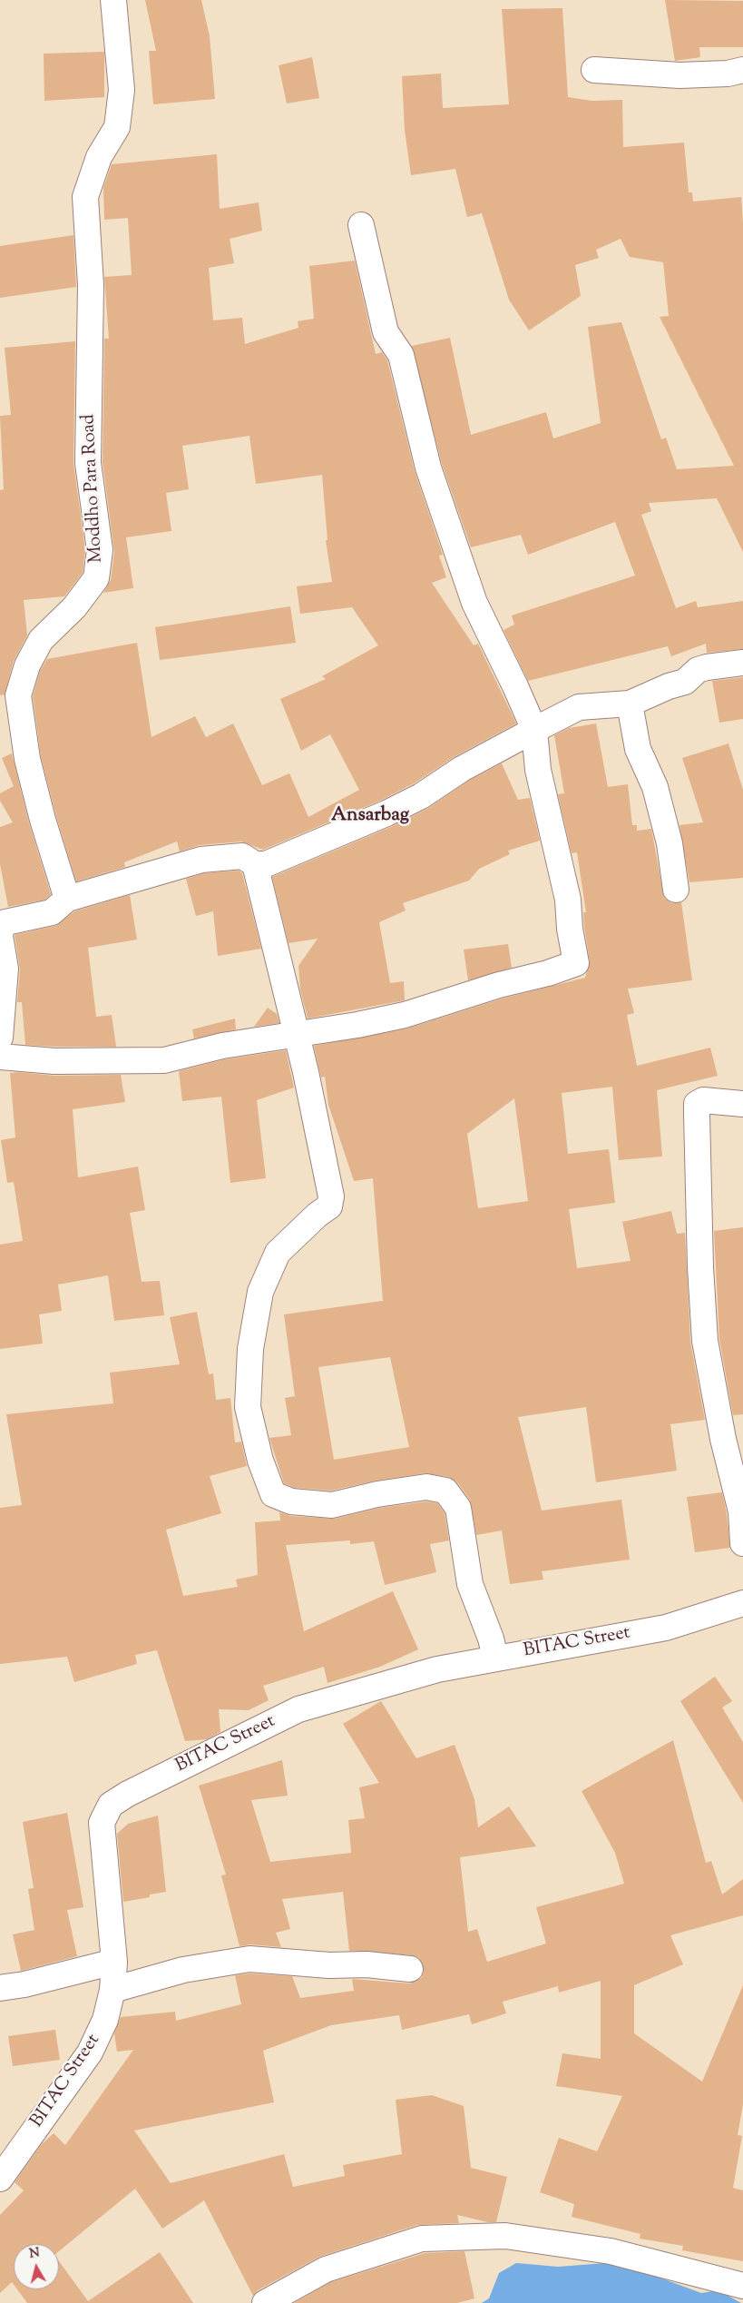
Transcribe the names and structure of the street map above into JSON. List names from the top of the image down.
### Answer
{
  "streets": {
    "street": ["Moddho Para Road", "BITAC Street"]
  },
  "districts": ["Ansarbag"],
  "north": "top"
}
